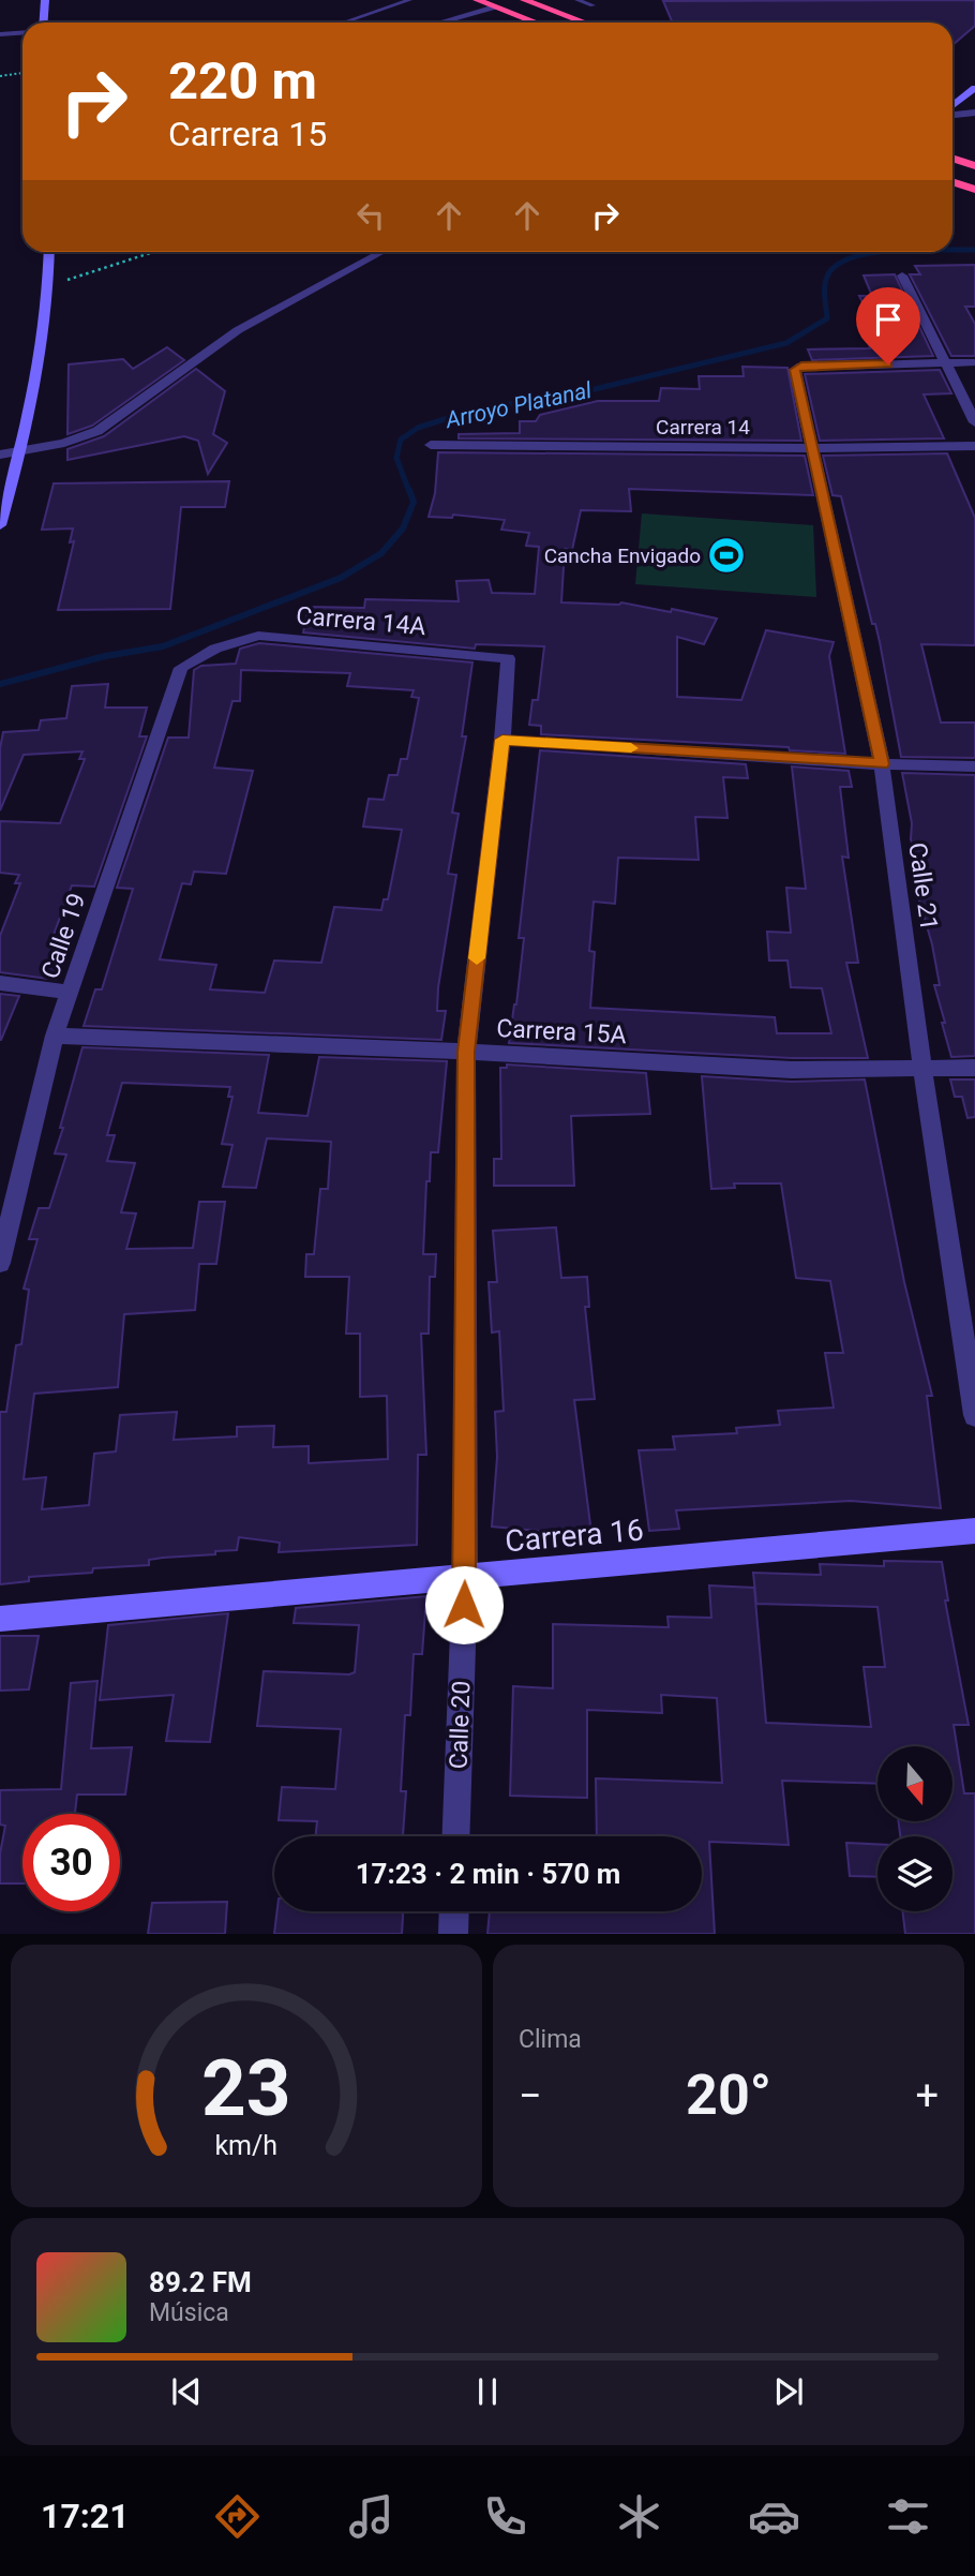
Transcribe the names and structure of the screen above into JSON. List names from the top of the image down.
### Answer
{
  "streets": {
    "main road": ["Carrera 16"],
    "street": [
      "Carrera 14",
      "Carrera 14A",
      "Calle 21",
      "Calle 19",
      "Carrera 15A",
      "Calle 20"
    ]
  },
  "crossings": [
    ["Carrera 14", "Calle 21"],
    ["Carrera 14A", "Calle 19"],
    ["Carrera 14A", "Calle 20"],
    ["Calle 21", "Carrera 15A"],
    ["Calle 19", "Carrera 15A"],
    ["Carrera 15A", "Calle 20"],
    ["Carrera 16", "Calle 20"]
  ],
  "water": ["Arroyo Platanal"],
  "places": {
    "sports": ["Cancha Envigado"]
  },
  "north": "bottom",
  "page": {
    "turn": ["220 m", "Carrera 15"],
    "limit": "30",
    "trip": "17:23 · 2 min · 570 m",
    "tile": "Clima",
    "heat": ["−", "20°", "+"],
    "song": ["89.2 FM", "Música"],
    "tabs": "17:21",
    "gauge": ["23", "km/h"]
  }
}
